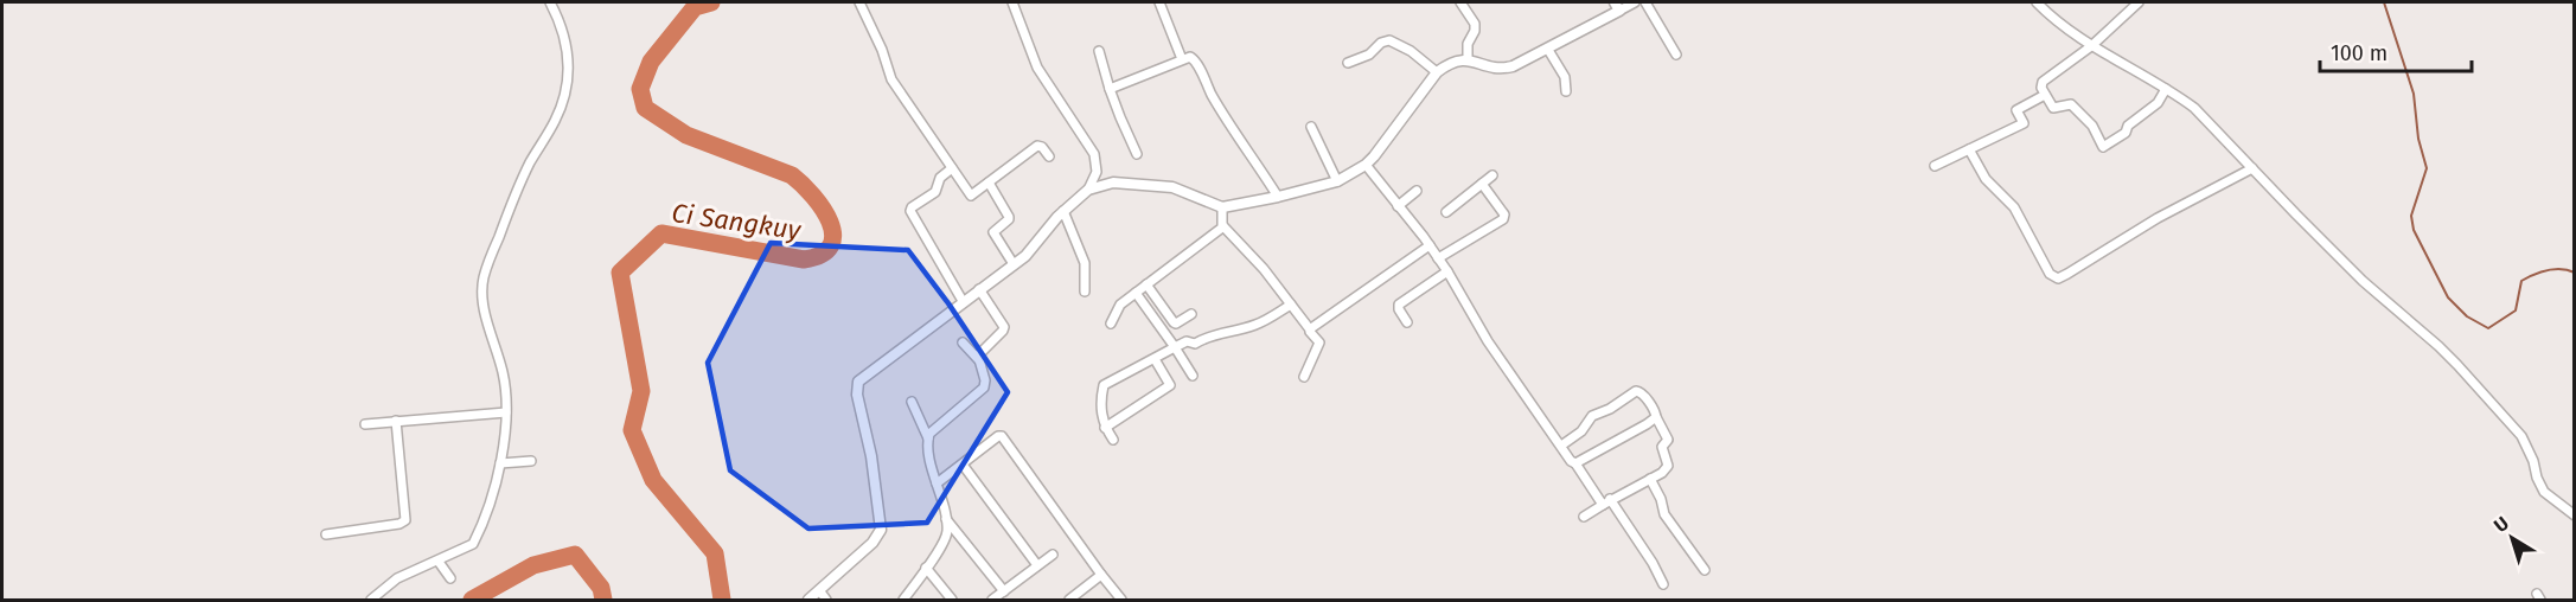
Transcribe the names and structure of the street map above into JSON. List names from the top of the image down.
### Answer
{
  "water": ["Ci Sangkuy"],
  "scale_bar": "100 m",
  "north": "top left"
}
